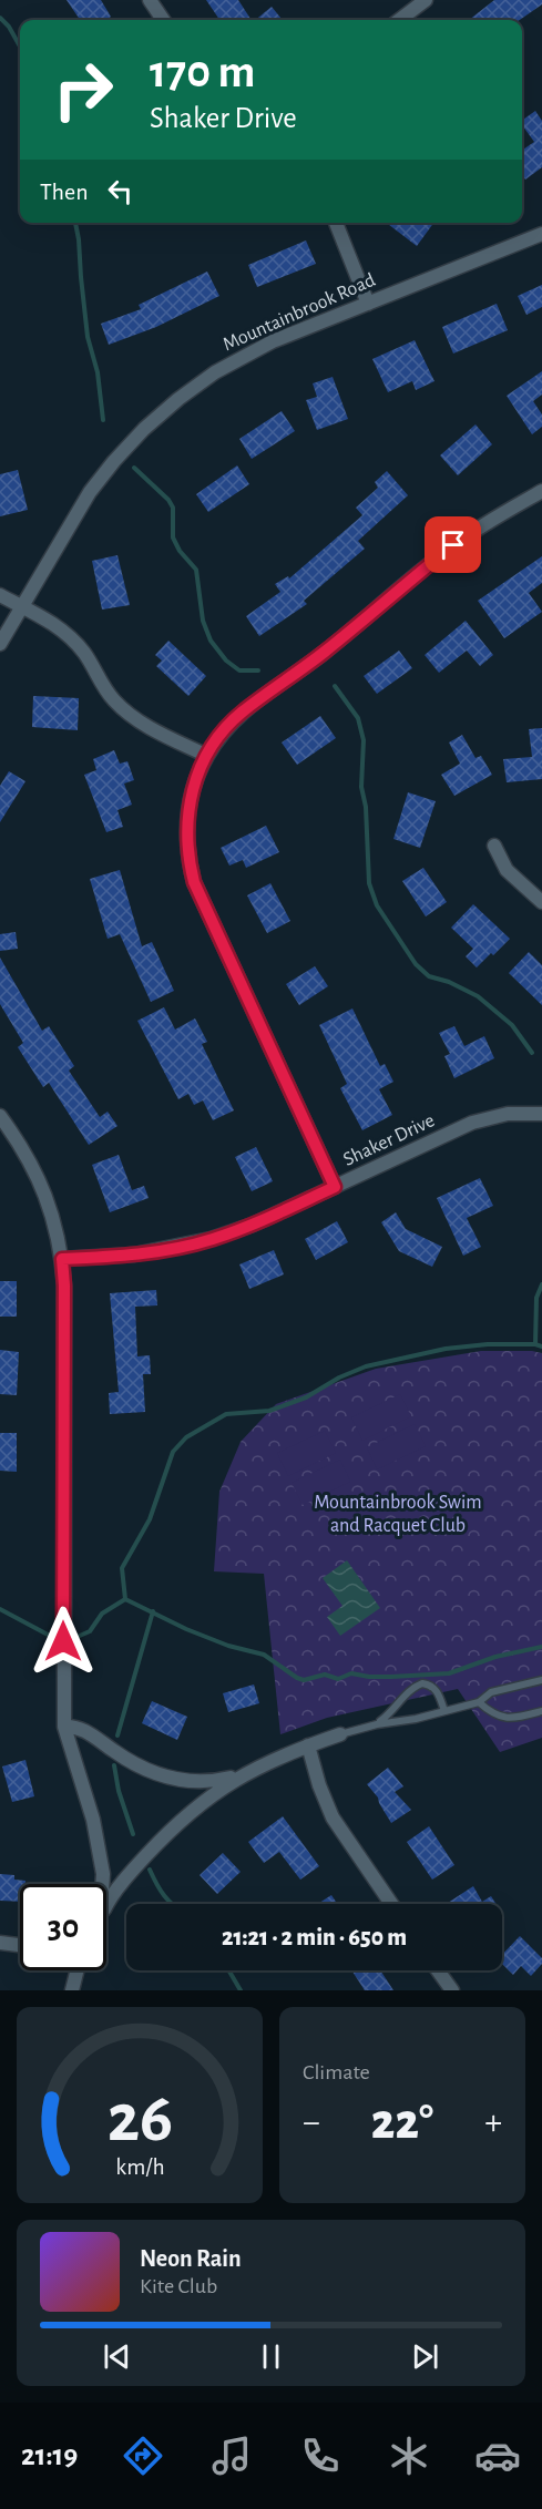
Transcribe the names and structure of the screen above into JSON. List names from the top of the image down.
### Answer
{
  "streets": {
    "street": ["Mountainbrook Road", "Shaker Drive"]
  },
  "parks": ["Mountainbrook Swim and Racquet Club"],
  "page": {
    "turn": ["170 m", "Shaker Drive"],
    "then": "Then",
    "limit": "30",
    "trip": "21:21 · 2 min · 650 m",
    "tile": "Climate",
    "heat": ["−", "22°", "+"],
    "song": ["Neon Rain", "Kite Club"],
    "tabs": "21:19",
    "gauge": ["26", "km/h"]
  }
}
